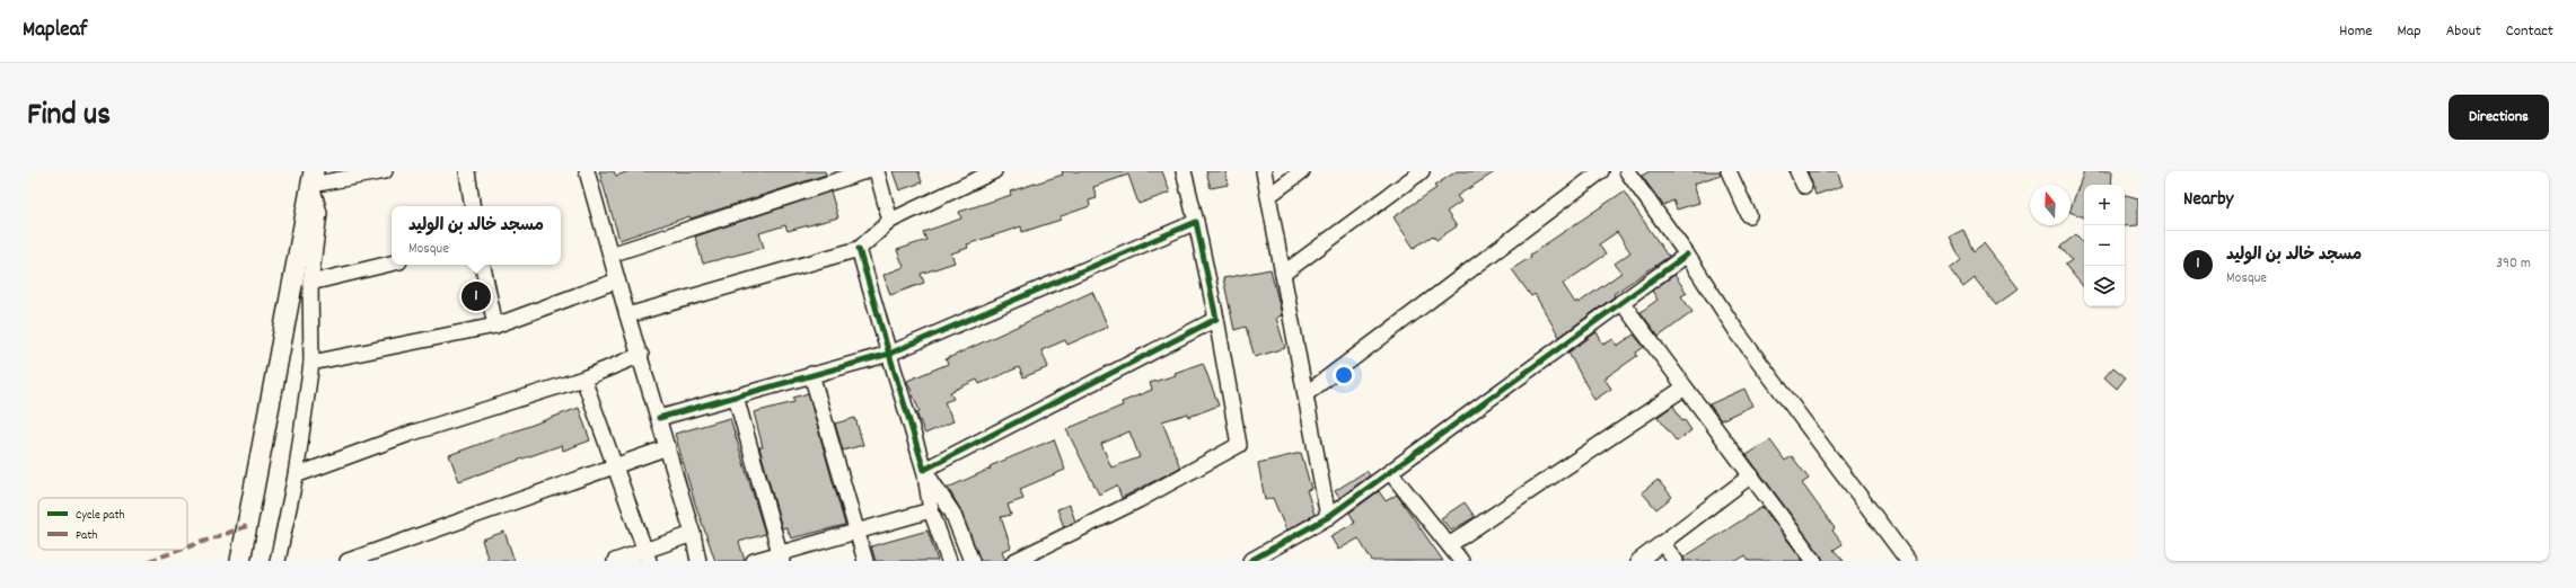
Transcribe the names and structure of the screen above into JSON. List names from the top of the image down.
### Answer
{
  "legend": ["Cycle path", "Path"],
  "north": "top",
  "page": {
    "header": "Mapleaf",
    "nav": [
      "Home",
      "Map",
      "About",
      "Contact"
    ],
    "title": "Find us",
    "buttons": "Directions",
    "heading": "Nearby",
    "map_buttons": ["+", "−"],
    "popup": ["مسجد خالد بن الوليد", "Mosque"],
    "list": [
      {
        "mark": "1",
        "name": "مسجد خالد بن الوليد",
        "note": "Mosque",
        "value": "390 m"
      }
    ],
    "pins": "1"
  }
}
